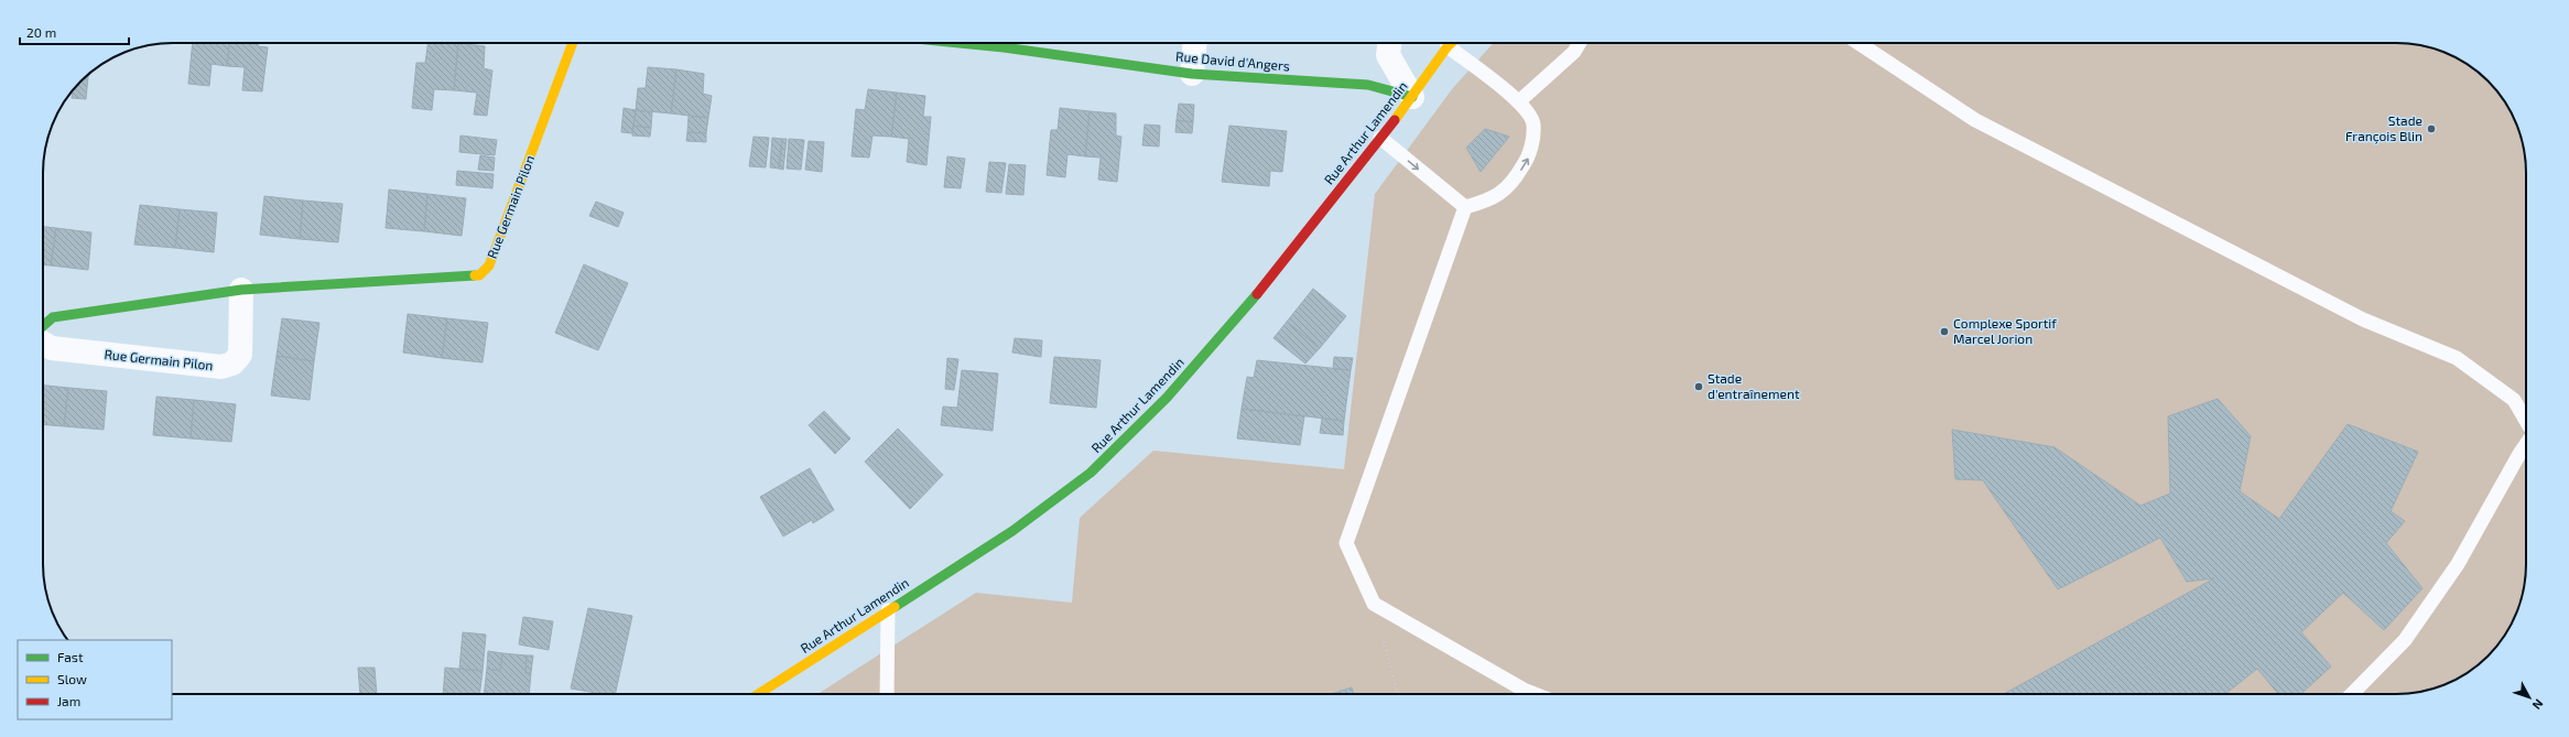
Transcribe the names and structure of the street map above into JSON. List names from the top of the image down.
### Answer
{
  "streets": {
    "street": ["Rue David d'Angers", "Rue Arthur Lamendin", "Rue Germain Pilon"]
  },
  "crossings": [
    ["Rue David d'Angers", "Rue Arthur Lamendin"]
  ],
  "places": ["Stade François Blin", "Complexe Sportif Marcel Jorion", "Stade d'entraînement"],
  "legend": ["Fast", "Slow", "Jam"],
  "scale_bar": "20 m",
  "north": "bottom right"
}
